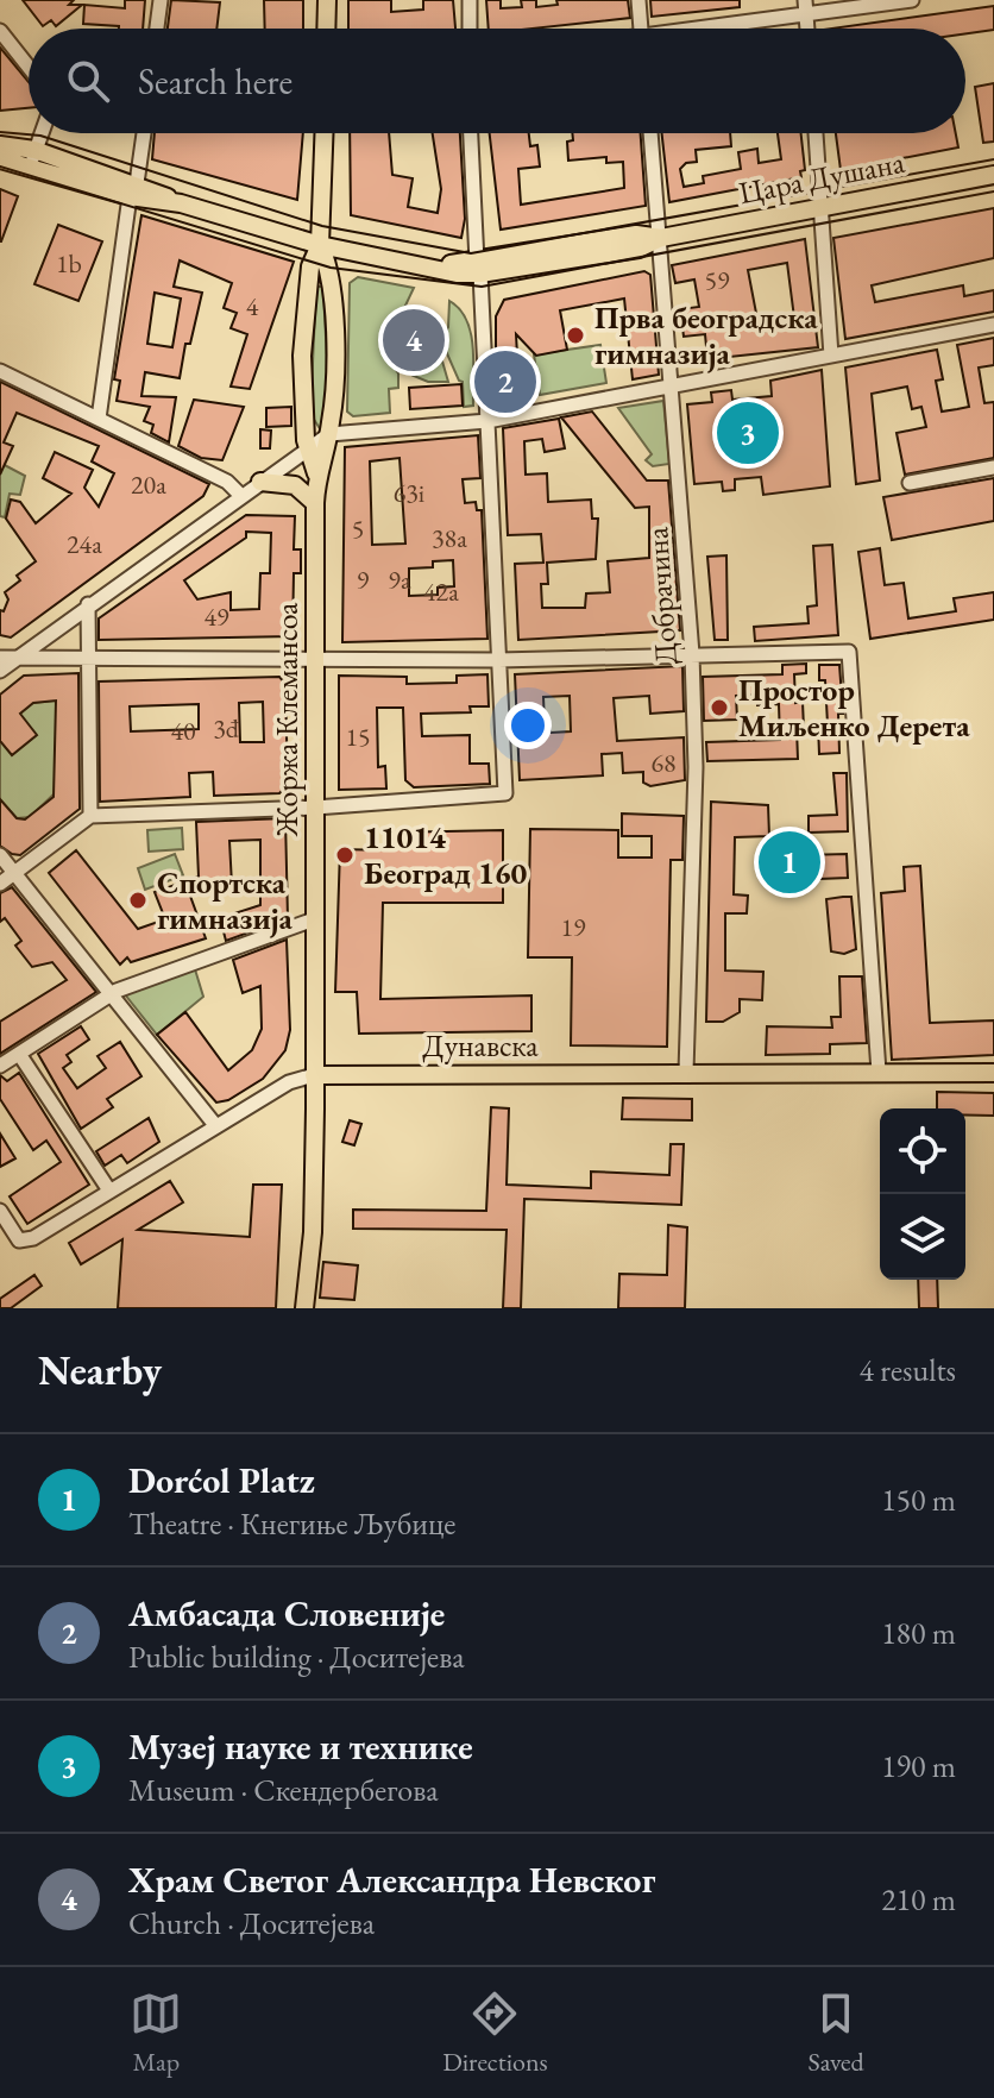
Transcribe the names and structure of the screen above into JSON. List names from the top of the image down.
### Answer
{
  "streets": {
    "main road": ["Цара Душана", "Жоржа Клемансоа", "Дунавска"],
    "street": ["Добрачина"]
  },
  "crossings": [
    ["Цара Душана", "Добрачина"],
    ["Цара Душана", "Жоржа Клемансоа"],
    ["Добрачина", "Дунавска"],
    ["Жоржа Клемансоа", "Дунавска"]
  ],
  "places": [
    "Прва београдска гимназија",
    "Простор Миљенко Дерета",
    "11014 Београд 160",
    "Спортска гимназија"
  ],
  "house_numbers": [
    "1b",
    "59",
    "4",
    "20a",
    "63i",
    "5",
    "38a",
    "24a",
    "9",
    "9a",
    "42a",
    "49",
    "3đ",
    "40",
    "15",
    "68",
    "19"
  ],
  "page": {
    "search": "Search here",
    "pins": [
      "4",
      "2",
      "3",
      "1"
    ],
    "heading": ["Nearby", "4 results"],
    "list": [
      {
        "mark": "1",
        "name": "Dorćol Platz",
        "note": "Theatre · Кнегиње Љубице",
        "value": "150 m"
      },
      {
        "mark": "2",
        "name": "Амбасада Словеније",
        "note": "Public building · Доситејева",
        "value": "180 m"
      },
      {
        "mark": "3",
        "name": "Музеј науке и технике",
        "note": "Museum · Скендербегова",
        "value": "190 m"
      },
      {
        "mark": "4",
        "name": "Храм Светог Александра Невског",
        "note": "Church · Доситејева",
        "value": "210 m"
      }
    ],
    "nav": ["Map", "Directions", "Saved"]
  }
}
